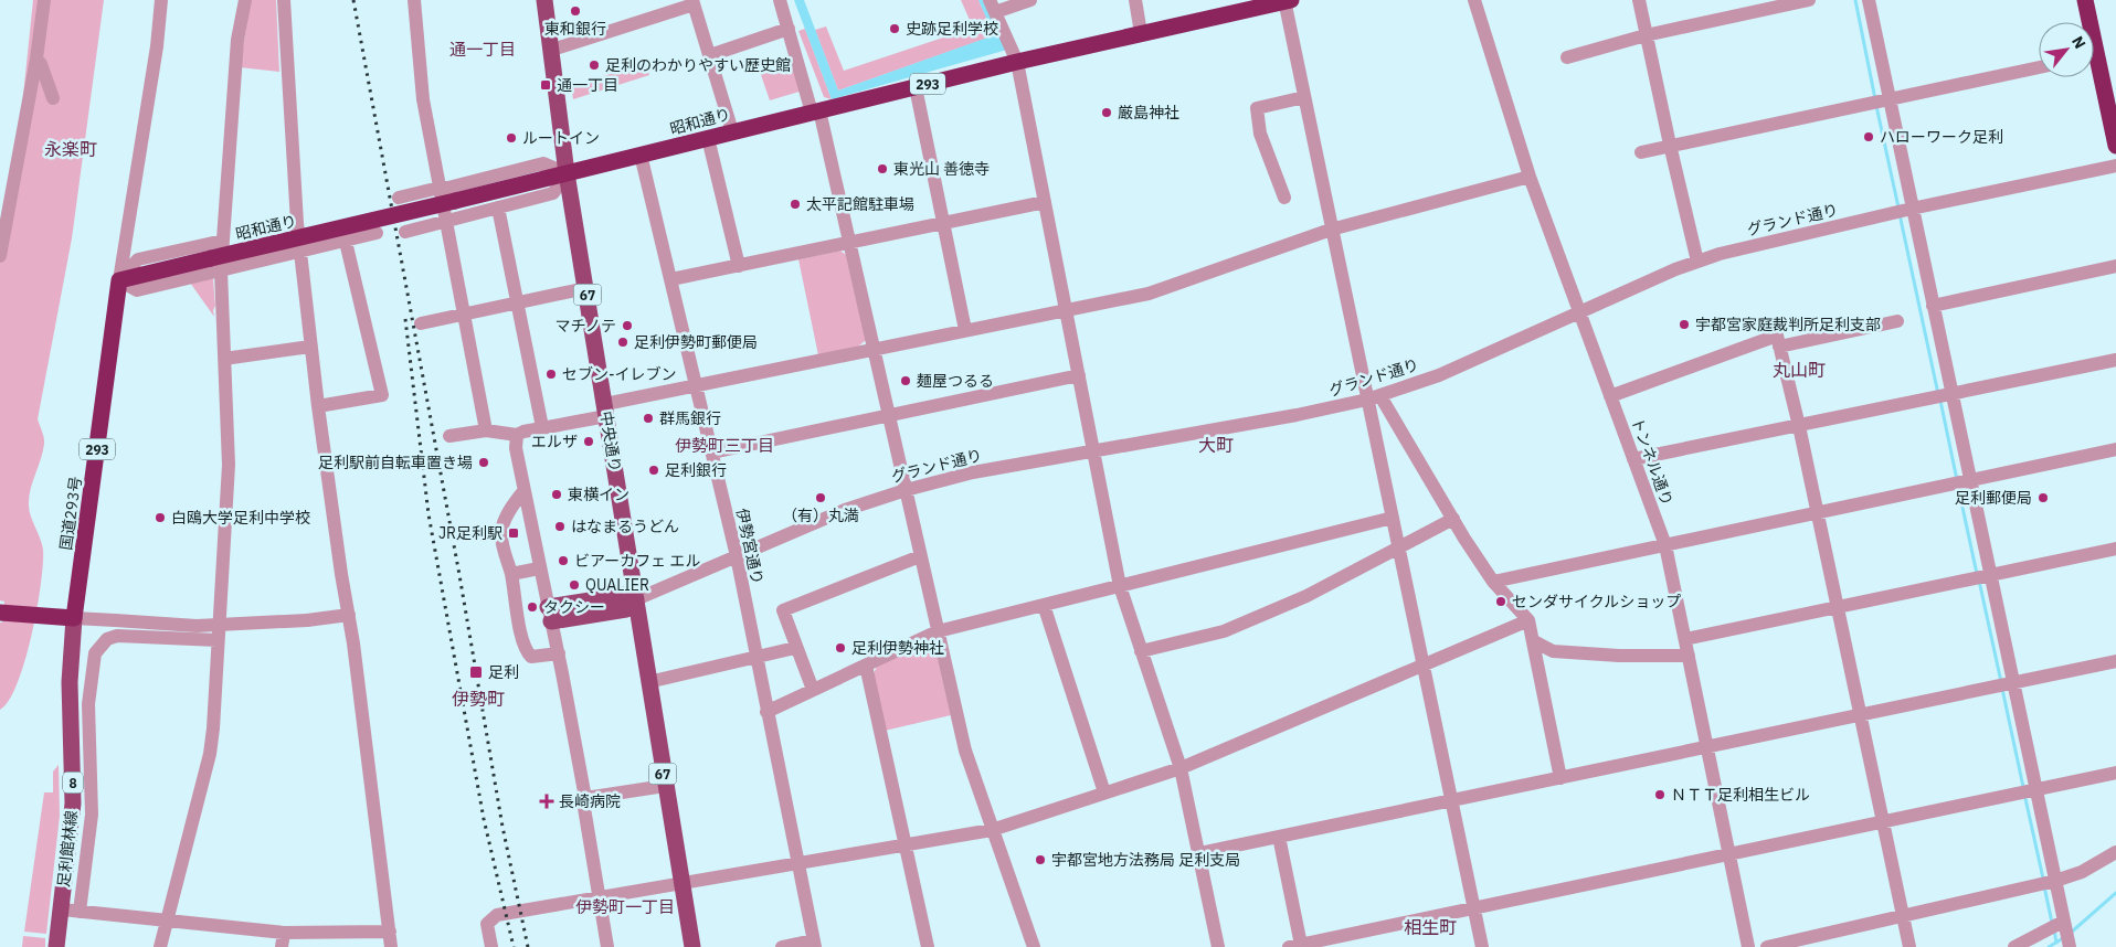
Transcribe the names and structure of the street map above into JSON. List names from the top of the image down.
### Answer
{
  "streets": {
    "highway": ["293", "昭和通り", "国道293号"],
    "main road": [
      "67",
      "中央通り",
      "8",
      "足利館林線"
    ],
    "street": ["グランド通り", "トンネル通り", "伊勢宮通り"]
  },
  "crossings": [
    ["昭和通り", "中央通り"],
    ["昭和通り", "国道293号"],
    ["昭和通り", "伊勢宮通り"],
    ["グランド通り", "中央通り"],
    ["グランド通り", "トンネル通り"],
    ["グランド通り", "伊勢宮通り"],
    ["国道293号", "足利館林線"]
  ],
  "districts": [
    "通一丁目",
    "永楽町",
    "丸山町",
    "伊勢町三丁目",
    "大町",
    "伊勢町",
    "伊勢町一丁目",
    "相生町"
  ],
  "places": {
    "other": [
      "東和銀行",
      "史跡足利学校",
      "足利のわかりやすい歴史館",
      "厳島神社",
      "ハローワーク足利",
      "ルートイン",
      "東光山 善徳寺",
      "太平記館駐車場",
      "宇都宮家庭裁判所足利支部",
      "マチノテ",
      "足利伊勢町郵便局",
      "セブン-イレブン",
      "麺屋つるる",
      "群馬銀行",
      "エルザ",
      "足利駅前自転車置き場",
      "足利銀行",
      "東横イン",
      "（有）丸満",
      "足利郵便局",
      "白鴎大学足利中学校",
      "はなまるうどん",
      "ビアーカフェ エル",
      "QUALIER",
      "センダサイクルショップ",
      "タクシー",
      "足利伊勢神社",
      "ＮＴＴ足利相生ビル",
      "宇都宮地方法務局 足利支局"
    ],
    "transit": ["通一丁目", "JR足利駅", "足利"],
    "health": ["長崎病院"]
  },
  "north": "top right"
}
